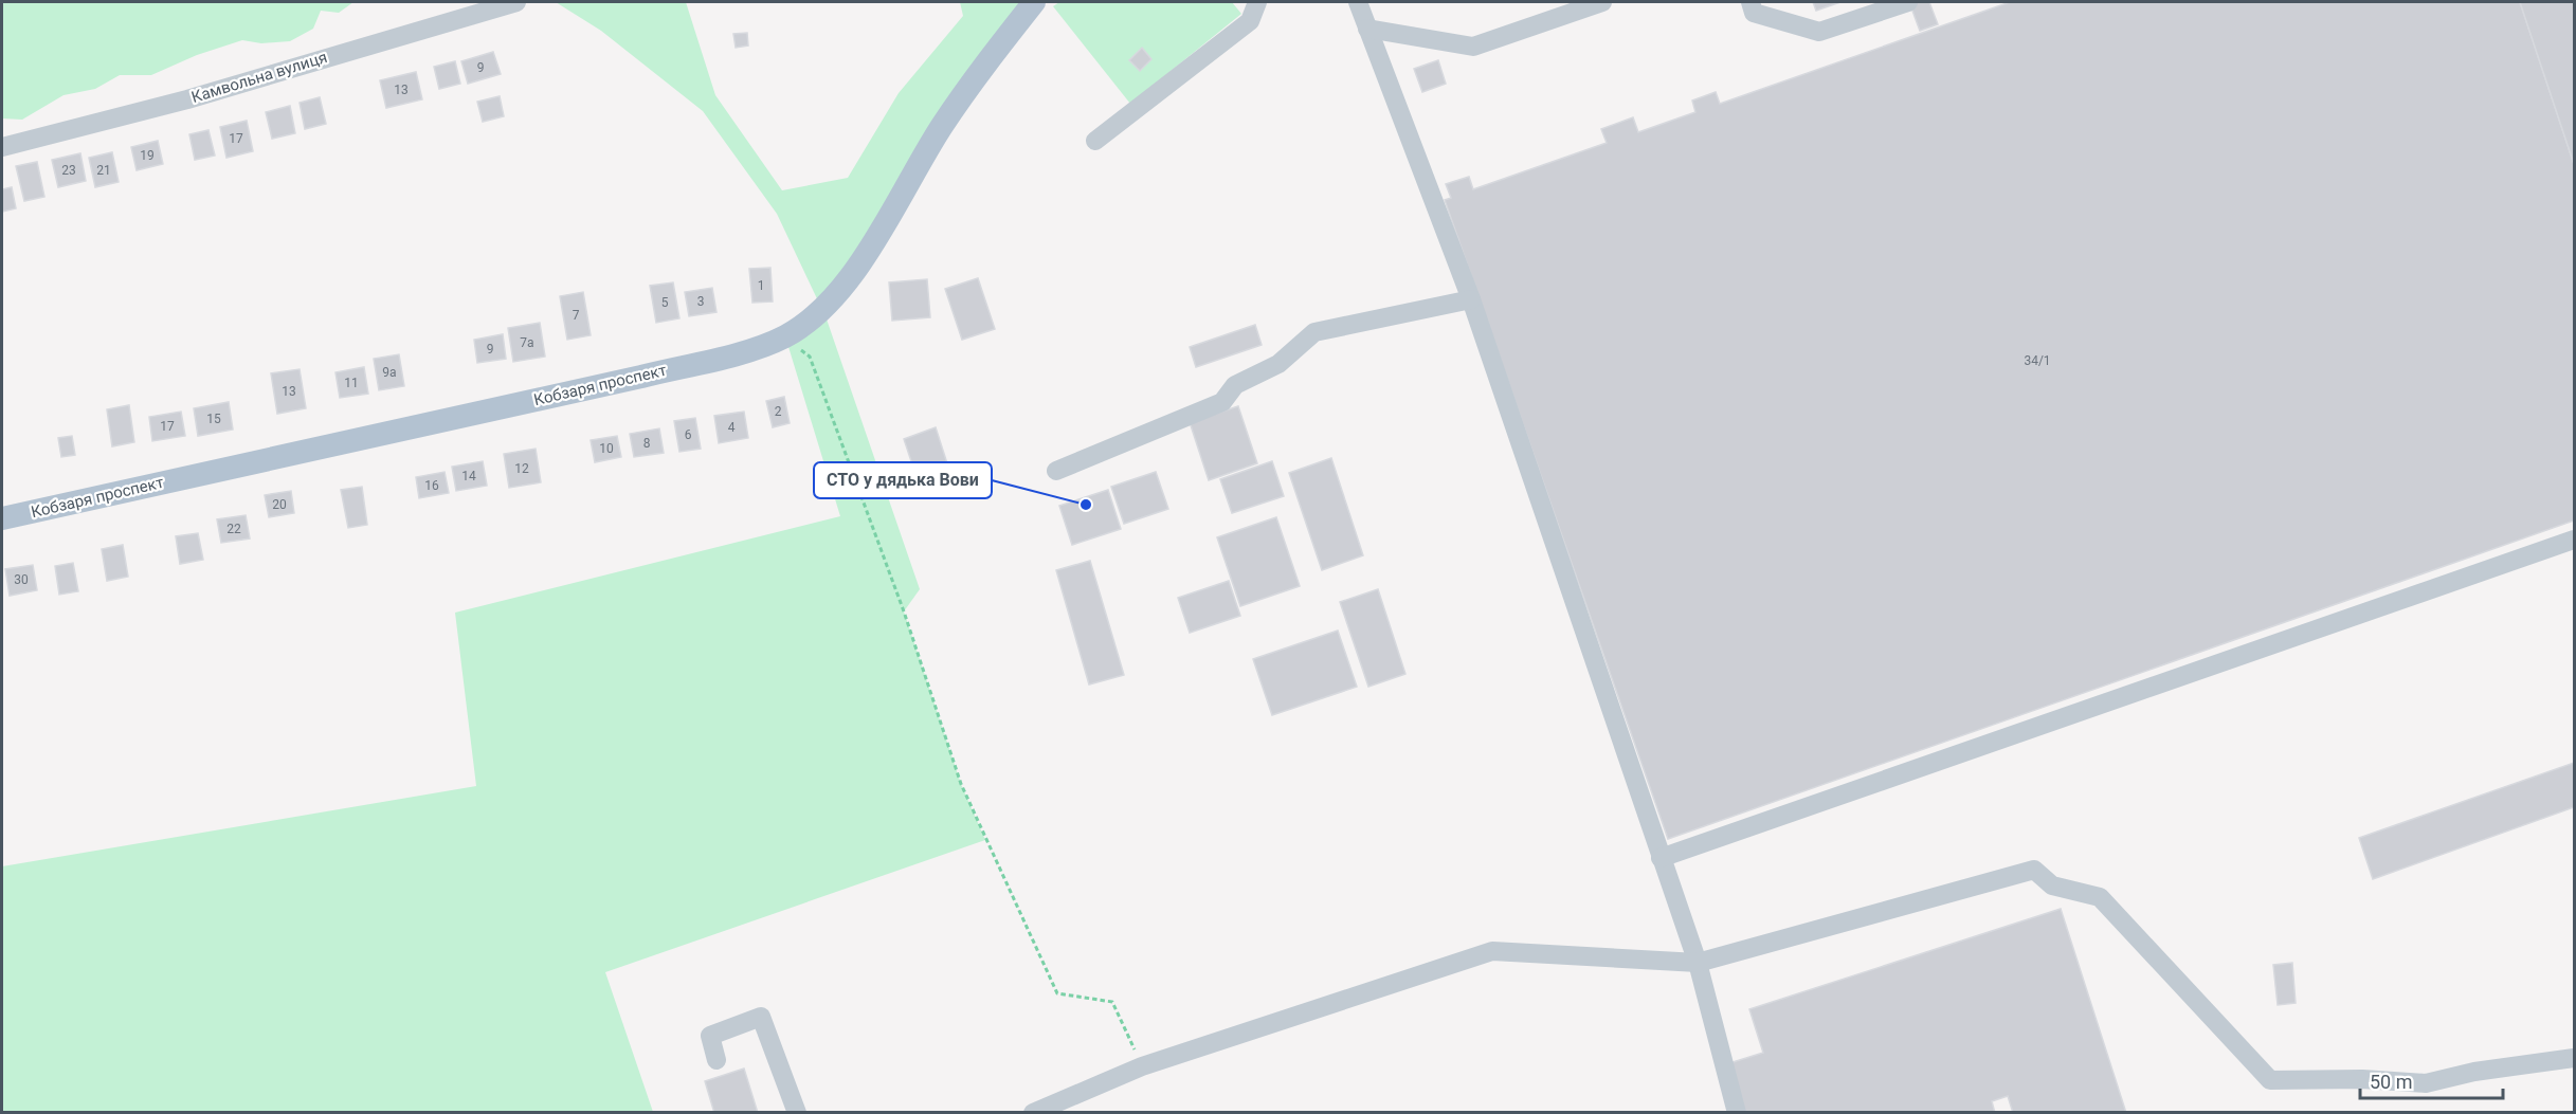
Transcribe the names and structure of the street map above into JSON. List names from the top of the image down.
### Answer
{
  "streets": {
    "main road": ["Кобзаря проспект"],
    "street": ["Камвольна вулиця"]
  },
  "places": ["СТО у дядька Вови"],
  "house_numbers": [
    "9",
    "13",
    "17",
    "19",
    "23",
    "21",
    "1",
    "3",
    "5",
    "7",
    "7а",
    "9",
    "34/1",
    "9а",
    "11",
    "13",
    "2",
    "15",
    "17",
    "4",
    "6",
    "8",
    "10",
    "12",
    "14",
    "16",
    "20",
    "22",
    "30"
  ],
  "scale_bar": "50 m"
}
